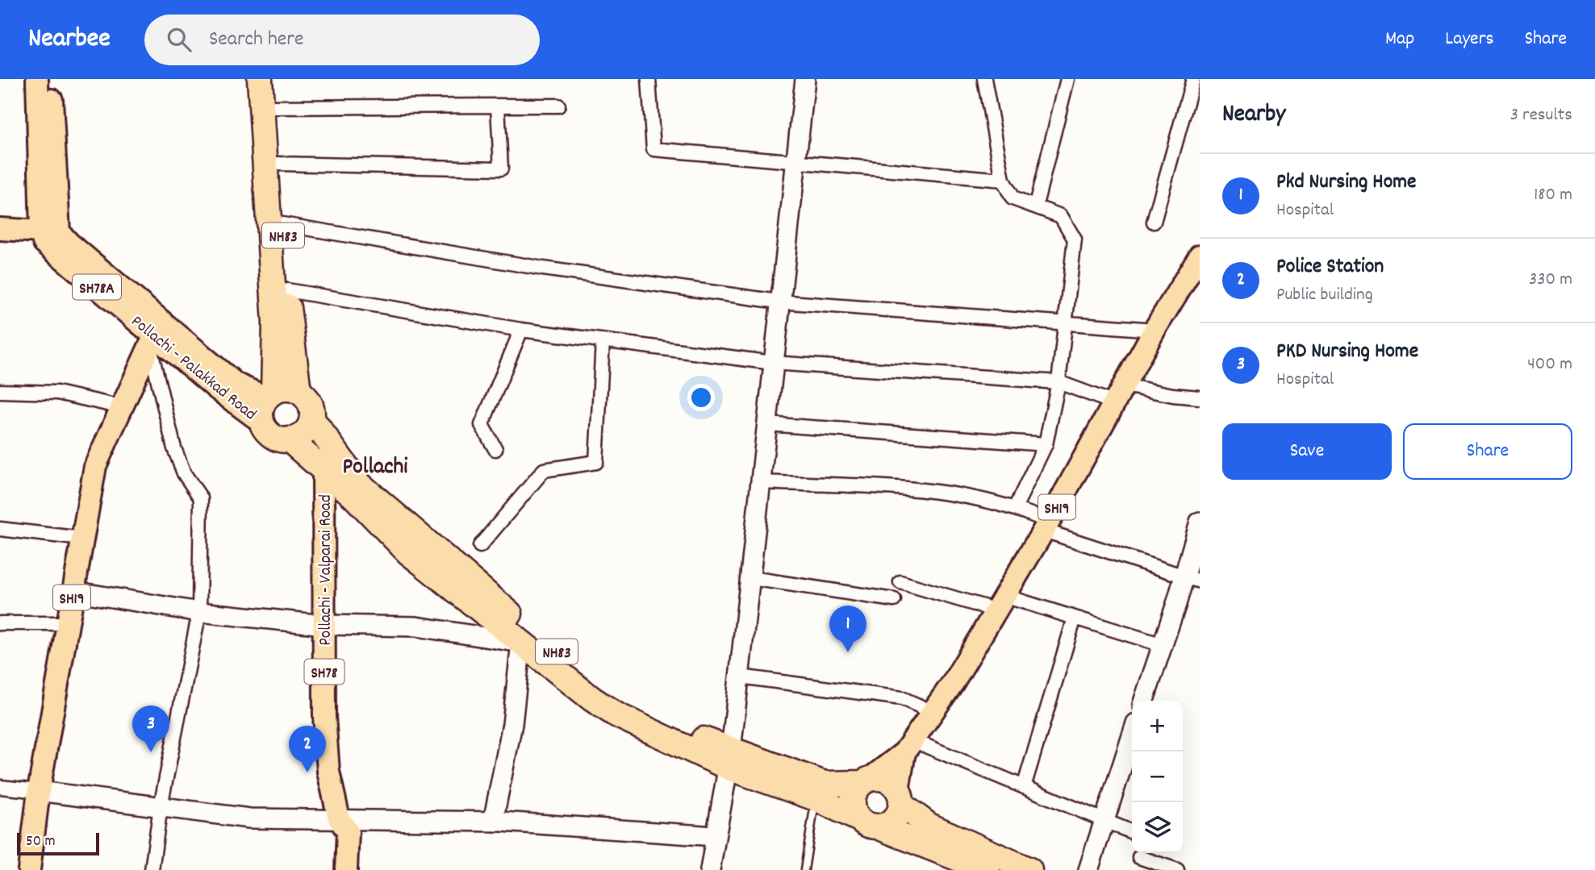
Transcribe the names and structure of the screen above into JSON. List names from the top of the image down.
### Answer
{
  "streets": {
    "highway": ["NH83"],
    "main road": [
      "SH78A",
      "Pollachi - Palakkad Road",
      "SH19",
      "Pollachi - Valparai Road",
      "SH78"
    ]
  },
  "crossings": [
    ["NH83", "Pollachi - Palakkad Road"],
    ["NH83", "SH19"],
    ["NH83", "Pollachi - Valparai Road"],
    ["Pollachi - Palakkad Road", "SH19"]
  ],
  "districts": ["Pollachi"],
  "scale_bar": "50 m",
  "page": {
    "header": "Nearbee",
    "search": "Search here",
    "nav": ["Map", "Layers", "Share"],
    "heading": ["Nearby", "3 results"],
    "list": [
      {
        "mark": "1",
        "name": "Pkd Nursing Home",
        "note": "Hospital",
        "value": "180 m"
      },
      {
        "mark": "2",
        "name": "Police Station",
        "note": "Public building",
        "value": "330 m"
      },
      {
        "mark": "3",
        "name": "PKD Nursing Home",
        "note": "Hospital",
        "value": "400 m"
      }
    ],
    "buttons": ["Save", "Share"],
    "pins": ["1", "3", "2"],
    "map_buttons": ["+", "−"],
    "scale": "50 m"
  }
}
